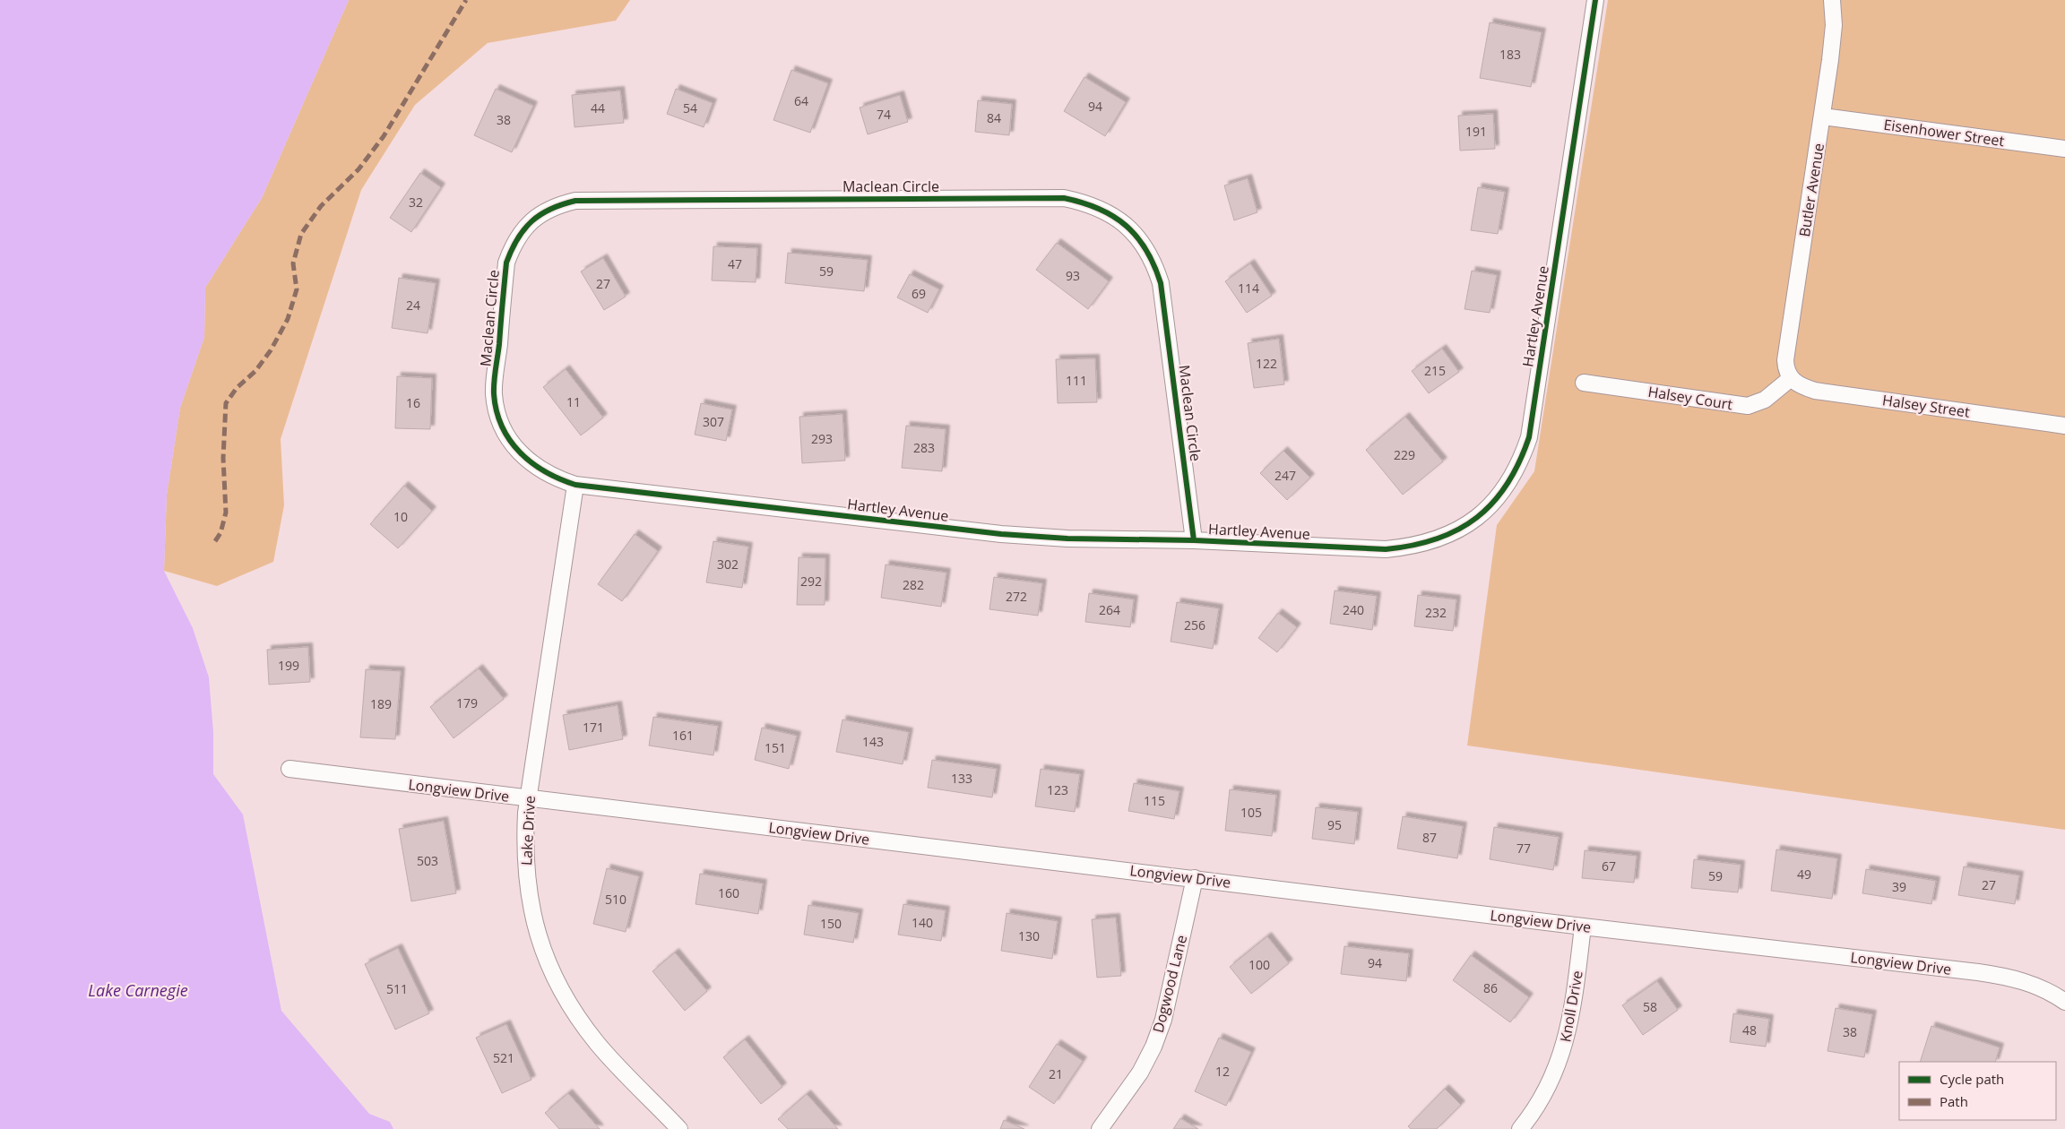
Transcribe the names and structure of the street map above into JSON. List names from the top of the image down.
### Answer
{
  "streets": {
    "street": [
      "Eisenhower Street",
      "Maclean Circle",
      "Butler Avenue",
      "Hartley Avenue",
      "Halsey Court",
      "Halsey Street",
      "Longview Drive",
      "Lake Drive",
      "Dogwood Lane",
      "Knoll Drive"
    ]
  },
  "crossings": [
    ["Eisenhower Street", "Butler Avenue"],
    ["Maclean Circle", "Hartley Avenue"],
    ["Butler Avenue", "Halsey Court"],
    ["Butler Avenue", "Halsey Street"],
    ["Hartley Avenue", "Lake Drive"],
    ["Halsey Court", "Halsey Street"],
    ["Longview Drive", "Lake Drive"],
    ["Longview Drive", "Dogwood Lane"],
    ["Longview Drive", "Knoll Drive"]
  ],
  "water": ["Lake Carnegie"],
  "house_numbers": [
    "183",
    "64",
    "94",
    "44",
    "54",
    "74",
    "84",
    "38",
    "191",
    "32",
    "47",
    "59",
    "93",
    "27",
    "114",
    "69",
    "24",
    "122",
    "215",
    "111",
    "11",
    "16",
    "307",
    "293",
    "283",
    "229",
    "247",
    "10",
    "302",
    "292",
    "282",
    "272",
    "264",
    "240",
    "232",
    "256",
    "199",
    "179",
    "189",
    "171",
    "161",
    "143",
    "151",
    "133",
    "123",
    "115",
    "105",
    "95",
    "87",
    "77",
    "503",
    "67",
    "49",
    "59",
    "27",
    "39",
    "160",
    "510",
    "140",
    "150",
    "130",
    "94",
    "100",
    "86",
    "511",
    "58",
    "48",
    "38",
    "521",
    "12",
    "21"
  ],
  "legend": ["Cycle path", "Path"]
}
